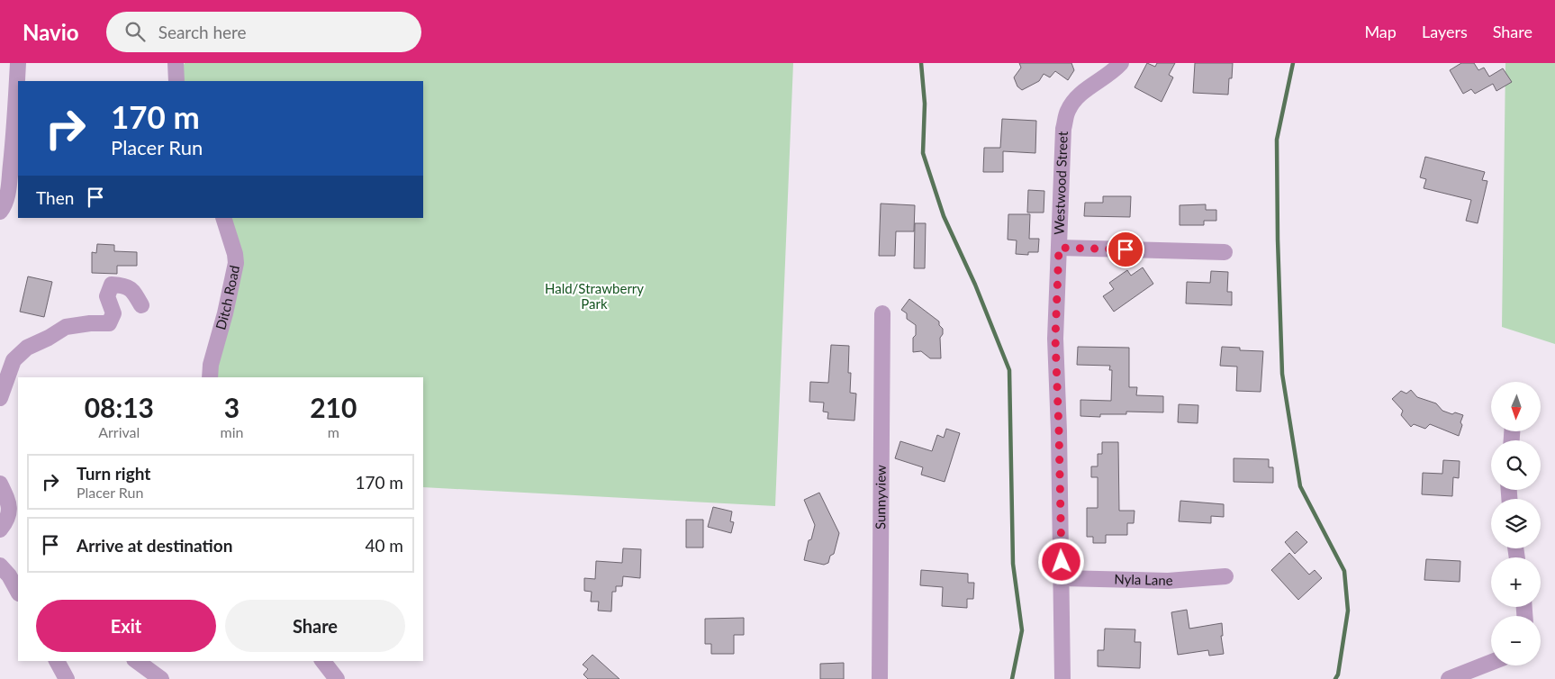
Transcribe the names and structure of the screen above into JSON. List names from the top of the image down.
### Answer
{
  "streets": {
    "street": [
      "Westwood Street",
      "Ditch Road",
      "Sunnyview",
      "Nyla Lane"
    ]
  },
  "crossings": [
    ["Westwood Street", "Nyla Lane"]
  ],
  "parks": ["Hald/Strawberry Park"],
  "north": "bottom",
  "page": {
    "header": "Navio",
    "search": "Search here",
    "nav": ["Map", "Layers", "Share"],
    "turn": ["170 m", "Placer Run"],
    "then": "Then",
    "eta": [
      "08:13",
      "Arrival",
      "3",
      "min",
      "210",
      "m"
    ],
    "map_buttons": ["+", "−"],
    "list": [
      {
        "name": "Turn right",
        "note": "Placer Run",
        "value": "170 m"
      },
      {
        "name": "Arrive at destination",
        "value": "40 m"
      }
    ],
    "buttons": ["Exit", "Share"]
  }
}
